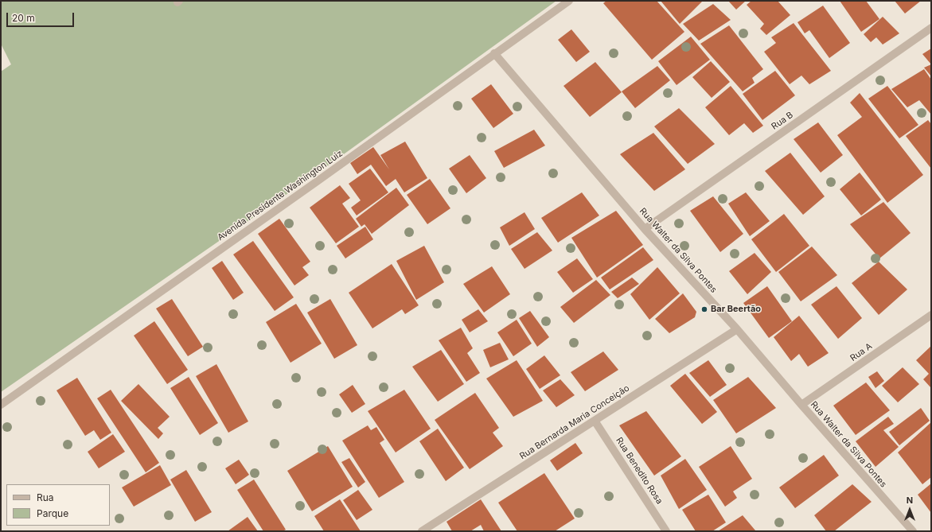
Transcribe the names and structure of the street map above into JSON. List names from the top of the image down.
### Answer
{
  "streets": {
    "street": [
      "Rua B",
      "Avenida Presidente Washington Luiz",
      "Rua Walter da Silva Pontes",
      "Rua A",
      "Rua Bernarda Maria Conceição",
      "Rua Benedito Rosa"
    ]
  },
  "crossings": [
    ["Rua B", "Rua Walter da Silva Pontes"],
    ["Avenida Presidente Washington Luiz", "Rua Walter da Silva Pontes"],
    ["Rua Walter da Silva Pontes", "Rua A"],
    ["Rua Walter da Silva Pontes", "Rua Bernarda Maria Conceição"],
    ["Rua Bernarda Maria Conceição", "Rua Benedito Rosa"]
  ],
  "places": ["Bar Beertão"],
  "legend": ["Rua", "Parque"],
  "scale_bar": "20 m",
  "north": "top"
}
